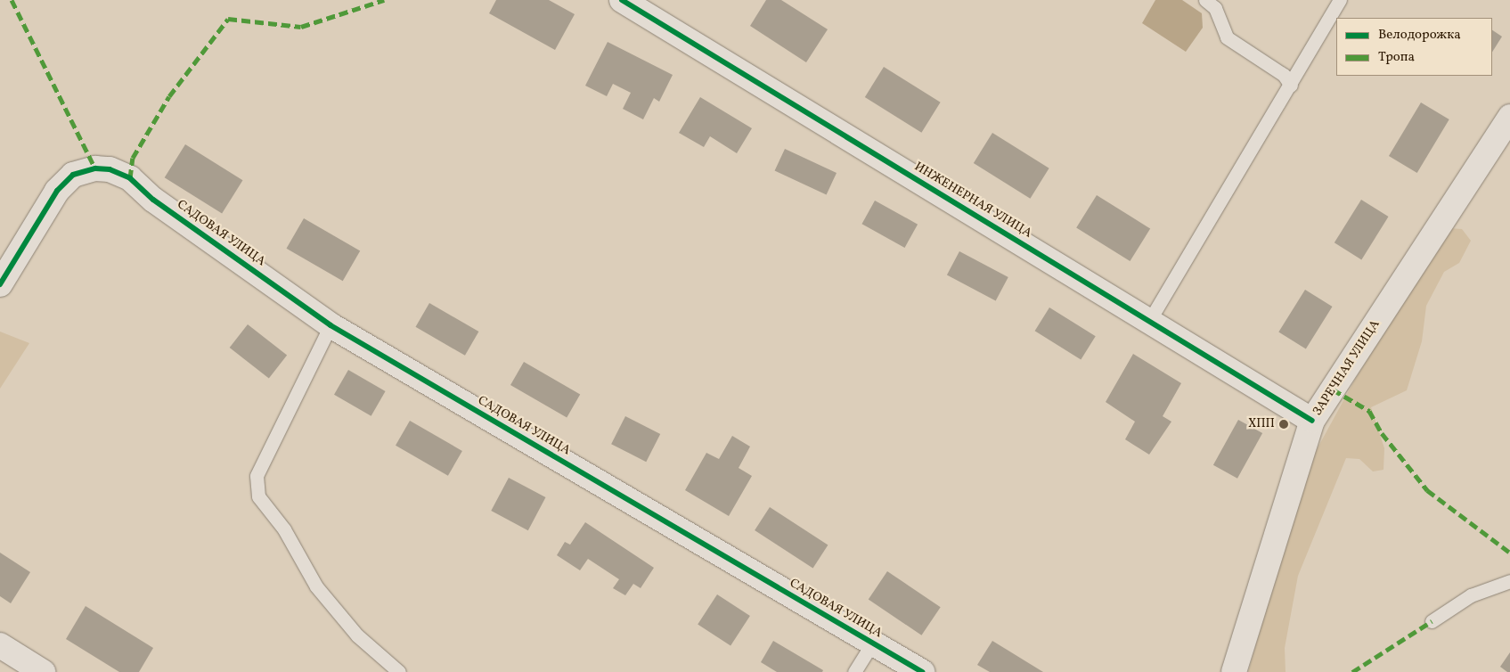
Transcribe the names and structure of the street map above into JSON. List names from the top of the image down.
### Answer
{
  "streets": {
    "street": ["ИНЖЕНЕРНАЯ УЛИЦА", "САДОВАЯ УЛИЦА", "ЗАРЕЧНАЯ УЛИЦА"]
  },
  "crossings": [
    ["ИНЖЕНЕРНАЯ УЛИЦА", "ЗАРЕЧНАЯ УЛИЦА"]
  ],
  "places": ["ХПП"],
  "legend": ["Велодорожка", "Тропа"]
}
